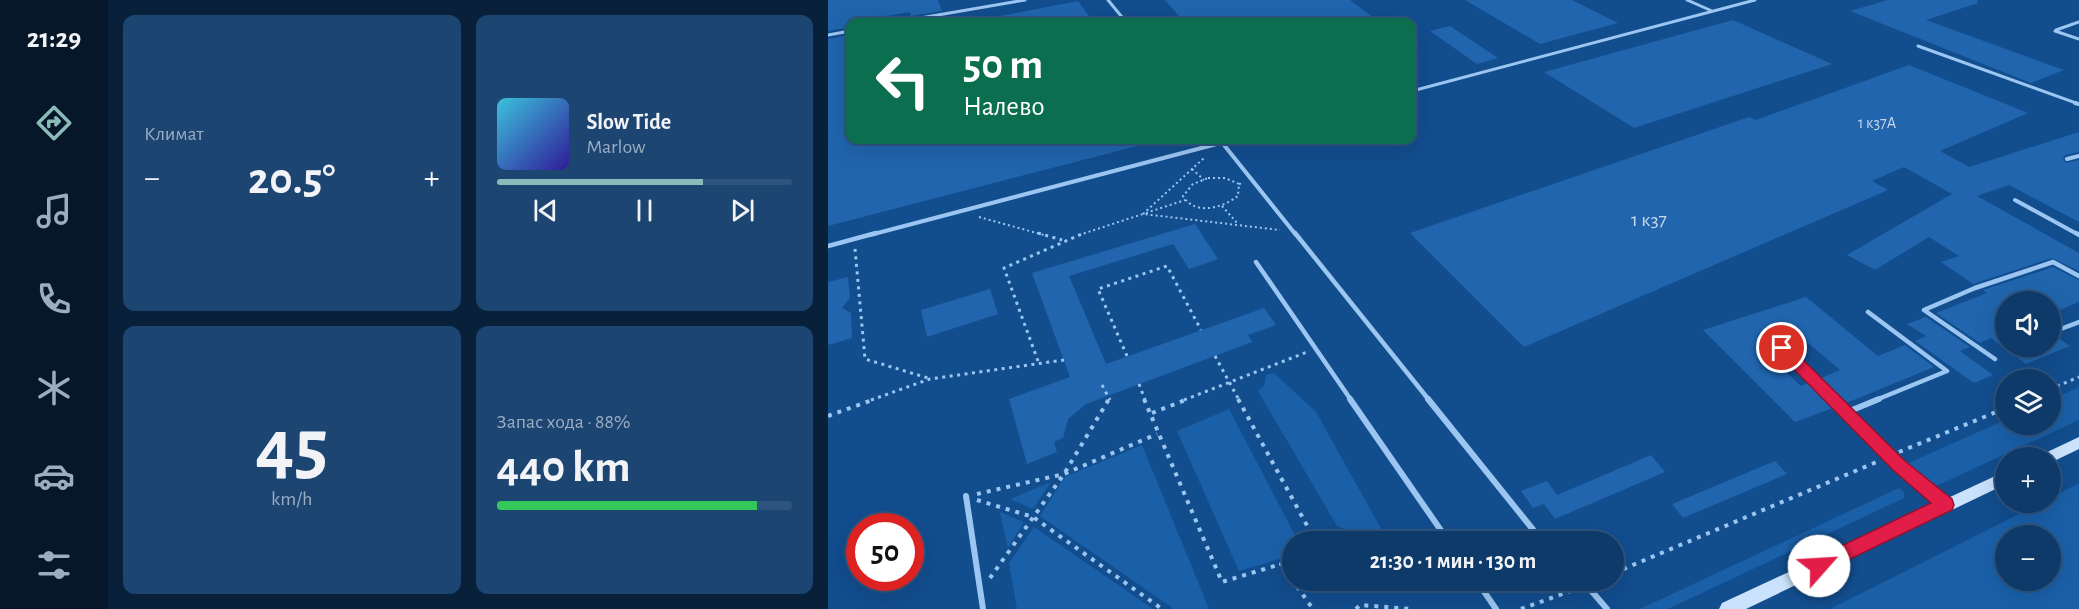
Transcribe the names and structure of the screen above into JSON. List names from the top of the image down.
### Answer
{
  "house_numbers": ["1 к37А", "1 к37"],
  "page": {
    "tabs": "21:29",
    "tile": [
      "Климат",
      ["45", "km/h"],
      ["Запас хода · 88%", "440 km"]
    ],
    "turn": ["50 m", "Налево"],
    "song": ["Slow Tide", "Marlow"],
    "heat": ["−", "20.5°", "+"],
    "map_buttons": ["+", "−"],
    "limit": "50",
    "trip": "21:30 · 1 мин · 130 m"
  }
}
